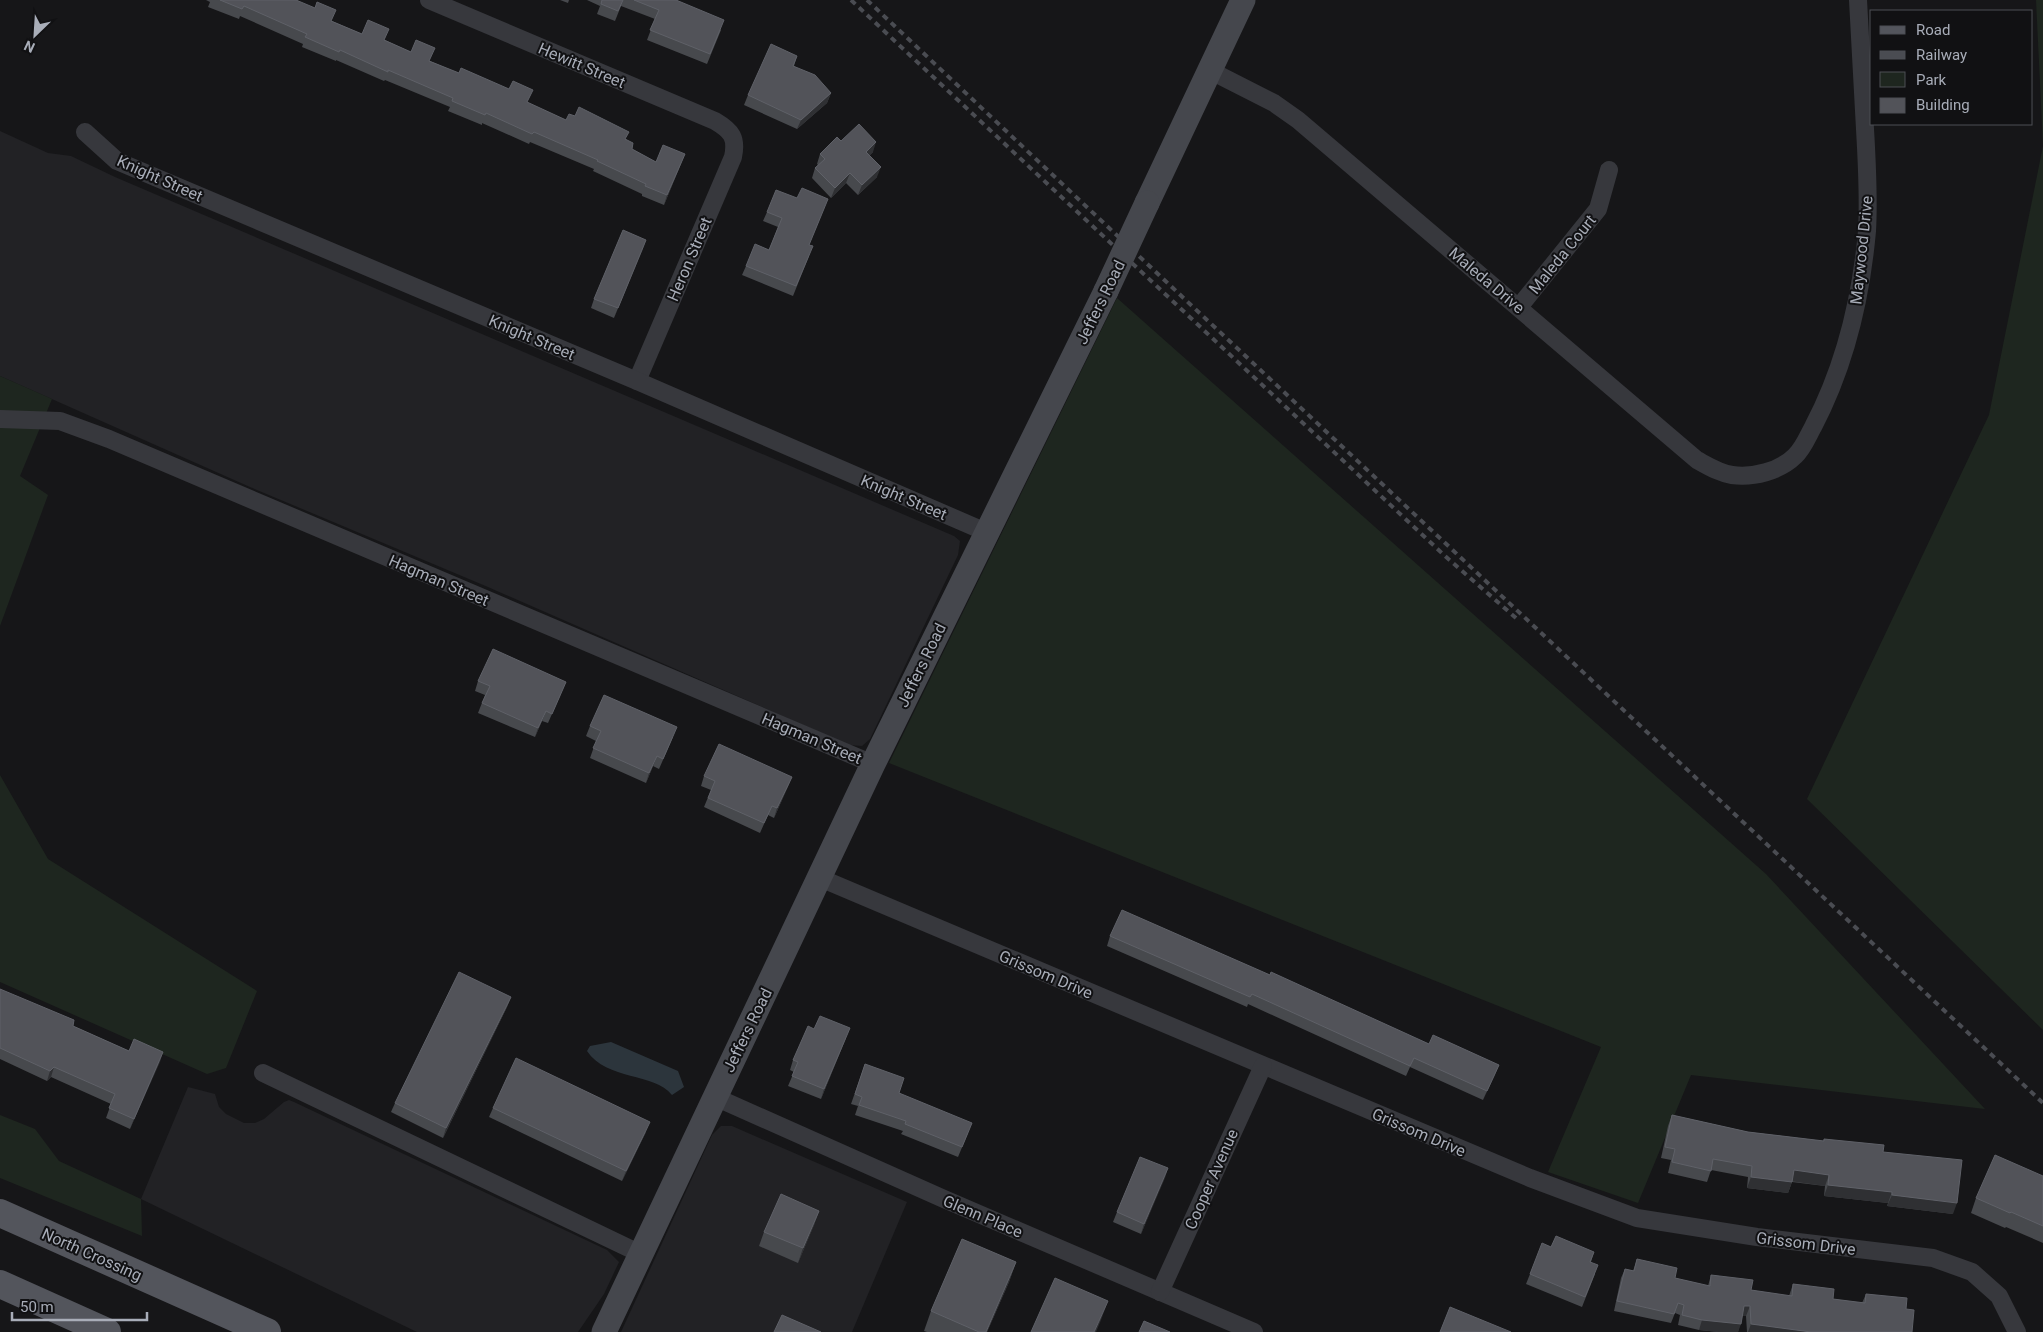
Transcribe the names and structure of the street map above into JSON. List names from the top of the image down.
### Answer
{
  "streets": {
    "main road": ["Jeffers Road", "North Crossing"],
    "street": [
      "Hewitt Street",
      "Knight Street",
      "Maywood Drive",
      "Maleda Court",
      "Heron Street",
      "Maleda Drive",
      "Hagman Street",
      "Grissom Drive",
      "Cooper Avenue",
      "Glenn Place"
    ]
  },
  "crossings": [
    ["Hewitt Street", "Heron Street"],
    ["Knight Street", "Heron Street"],
    ["Knight Street", "Jeffers Road"],
    ["Maywood Drive", "Maleda Drive"],
    ["Maleda Court", "Maleda Drive"],
    ["Maleda Drive", "Jeffers Road"],
    ["Jeffers Road", "Hagman Street"],
    ["Jeffers Road", "Grissom Drive"],
    ["Jeffers Road", "Glenn Place"],
    ["Grissom Drive", "Cooper Avenue"],
    ["Cooper Avenue", "Glenn Place"]
  ],
  "legend": [
    "Road",
    "Railway",
    "Park",
    "Building"
  ],
  "scale_bar": "50 m",
  "north": "bottom left"
}
